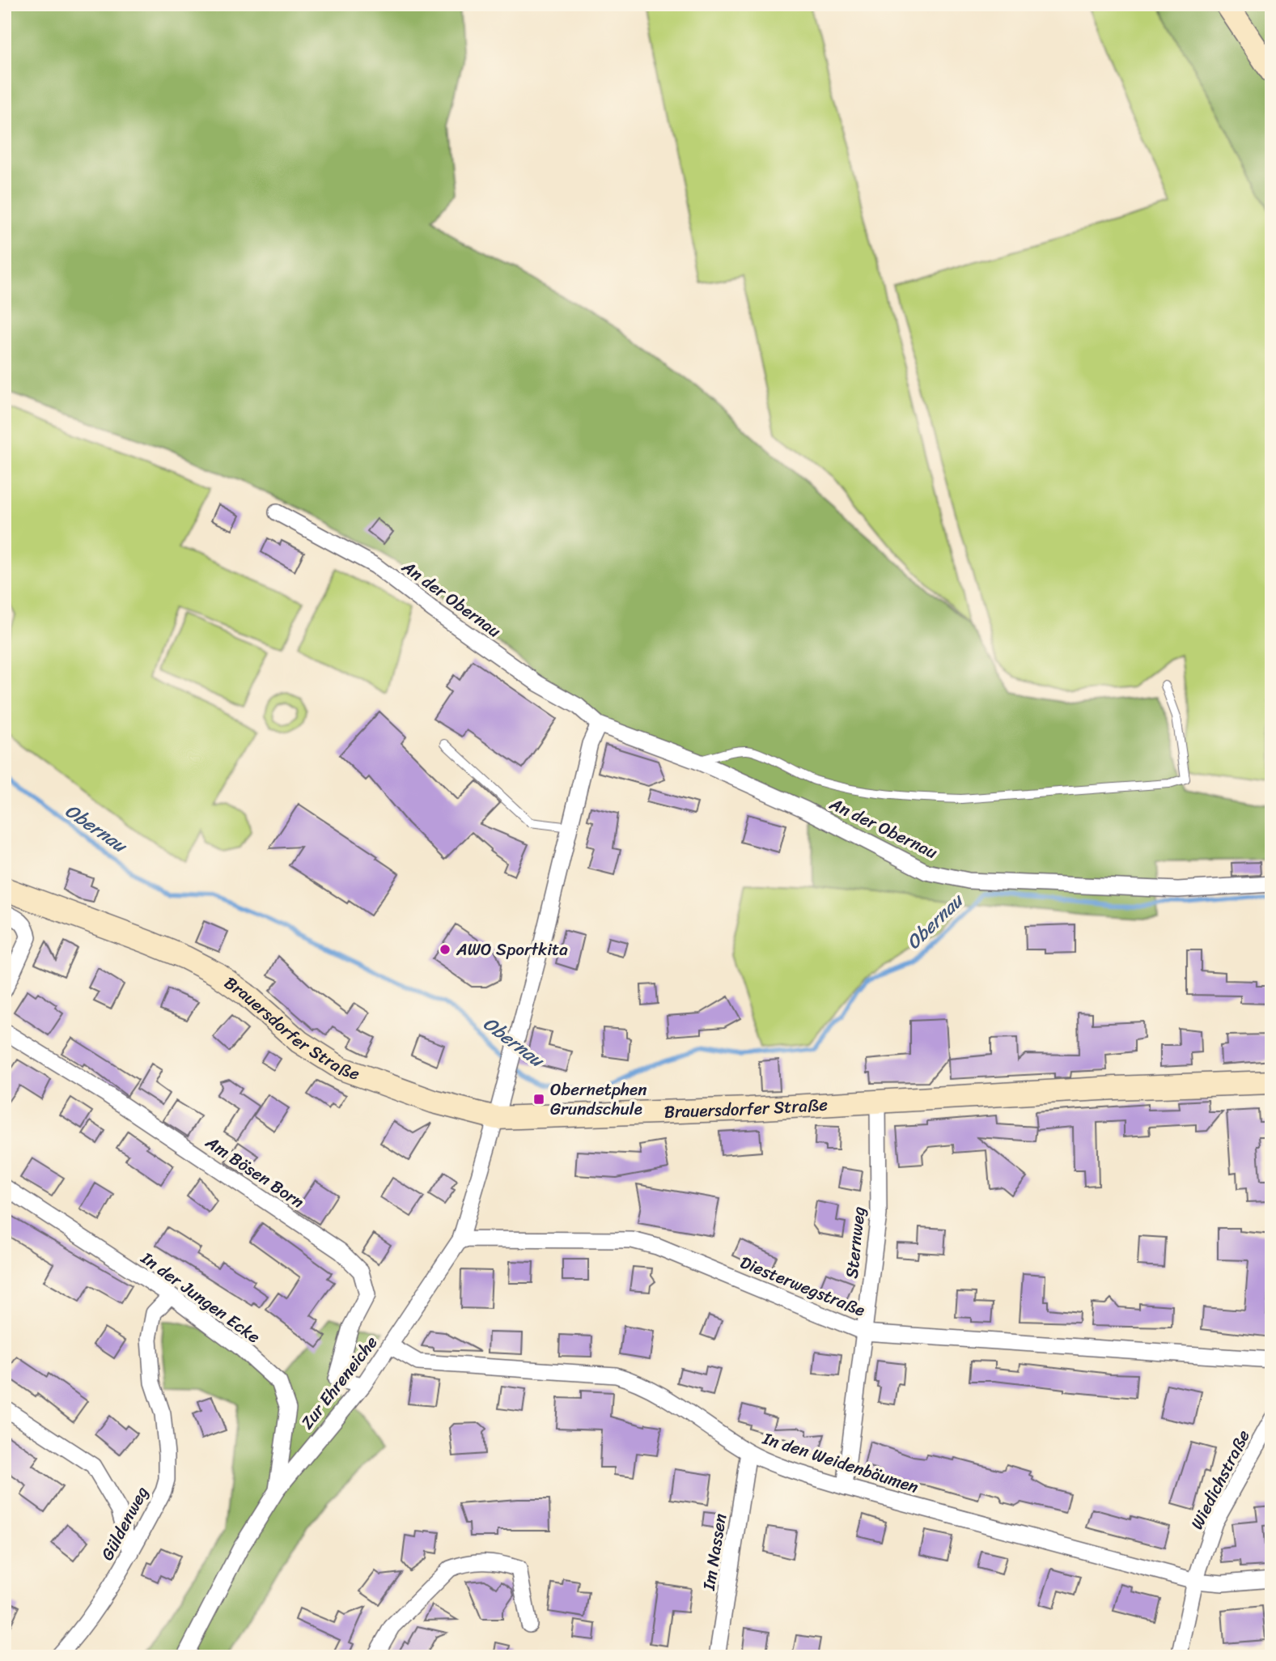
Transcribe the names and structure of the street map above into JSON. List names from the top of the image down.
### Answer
{
  "streets": {
    "street": [
      "An der Obernau",
      "Brauersdorfer Straße",
      "Am Bösen Born",
      "Sternweg",
      "Diesterwegstraße",
      "In der Jungen Ecke",
      "Zur Ehreneiche",
      "In den Weidenbäumen",
      "Wiedichstraße",
      "Güldenweg",
      "Im Nassen"
    ]
  },
  "crossings": [
    ["Brauersdorfer Straße", "Sternweg"],
    ["Brauersdorfer Straße", "Zur Ehreneiche"],
    ["Am Bösen Born", "Zur Ehreneiche"],
    ["Sternweg", "Diesterwegstraße"],
    ["Sternweg", "In den Weidenbäumen"],
    ["Diesterwegstraße", "Zur Ehreneiche"],
    ["In der Jungen Ecke", "Zur Ehreneiche"],
    ["In der Jungen Ecke", "Güldenweg"],
    ["Zur Ehreneiche", "In den Weidenbäumen"],
    ["In den Weidenbäumen", "Wiedichstraße"],
    ["In den Weidenbäumen", "Im Nassen"]
  ],
  "water": ["Obernau"],
  "places": {
    "other": ["AWO Sportkita"],
    "transit": ["Obernetphen Grundschule"]
  }
}
